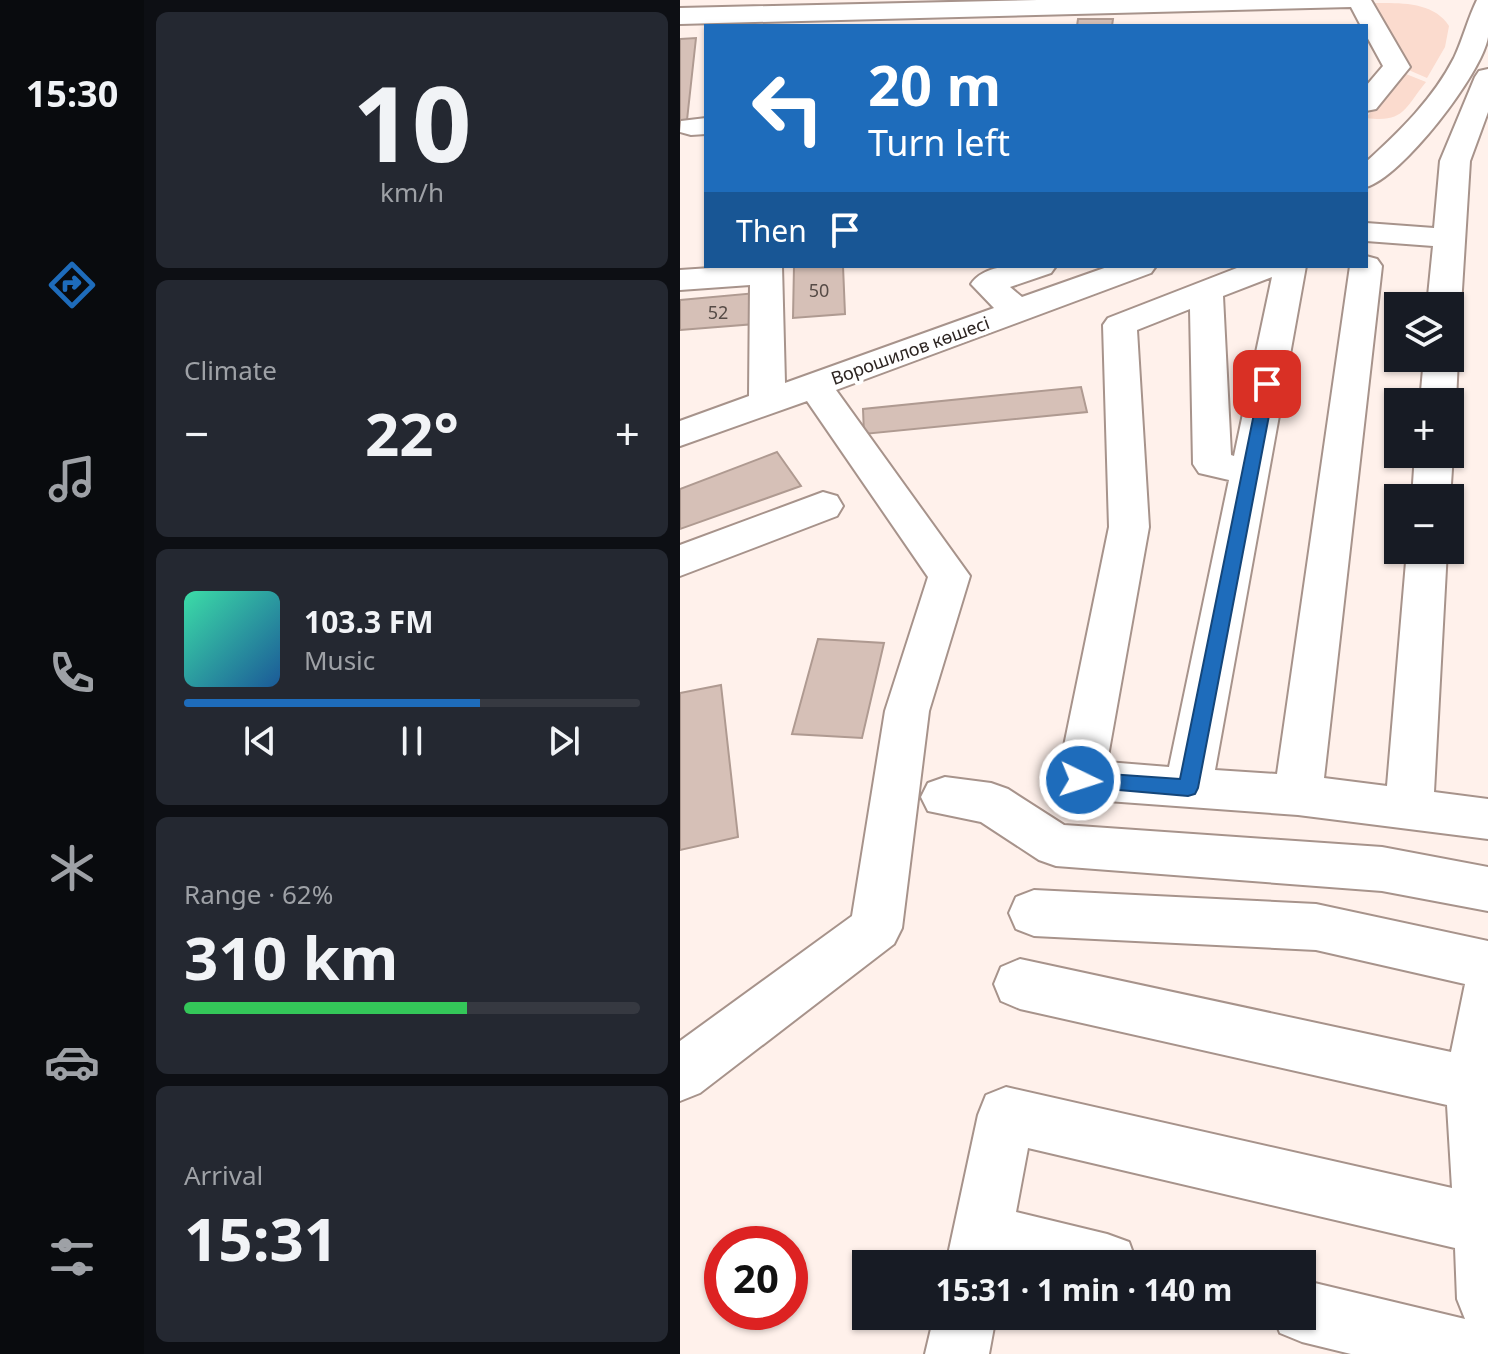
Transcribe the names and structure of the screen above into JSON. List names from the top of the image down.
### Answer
{
  "streets": {
    "street": ["Ворошилов көшесі"]
  },
  "house_numbers": ["50", "52"],
  "page": {
    "tabs": "15:30",
    "tile": [
      ["10", "km/h"],
      "Climate",
      ["Range · 62%", "310 km"],
      ["Arrival", "15:31"]
    ],
    "turn": ["20 m", "Turn left"],
    "then": "Then",
    "map_buttons": ["+", "−"],
    "heat": ["−", "22°", "+"],
    "song": ["103.3 FM", "Music"],
    "limit": "20",
    "trip": "15:31 · 1 min · 140 m"
  }
}
